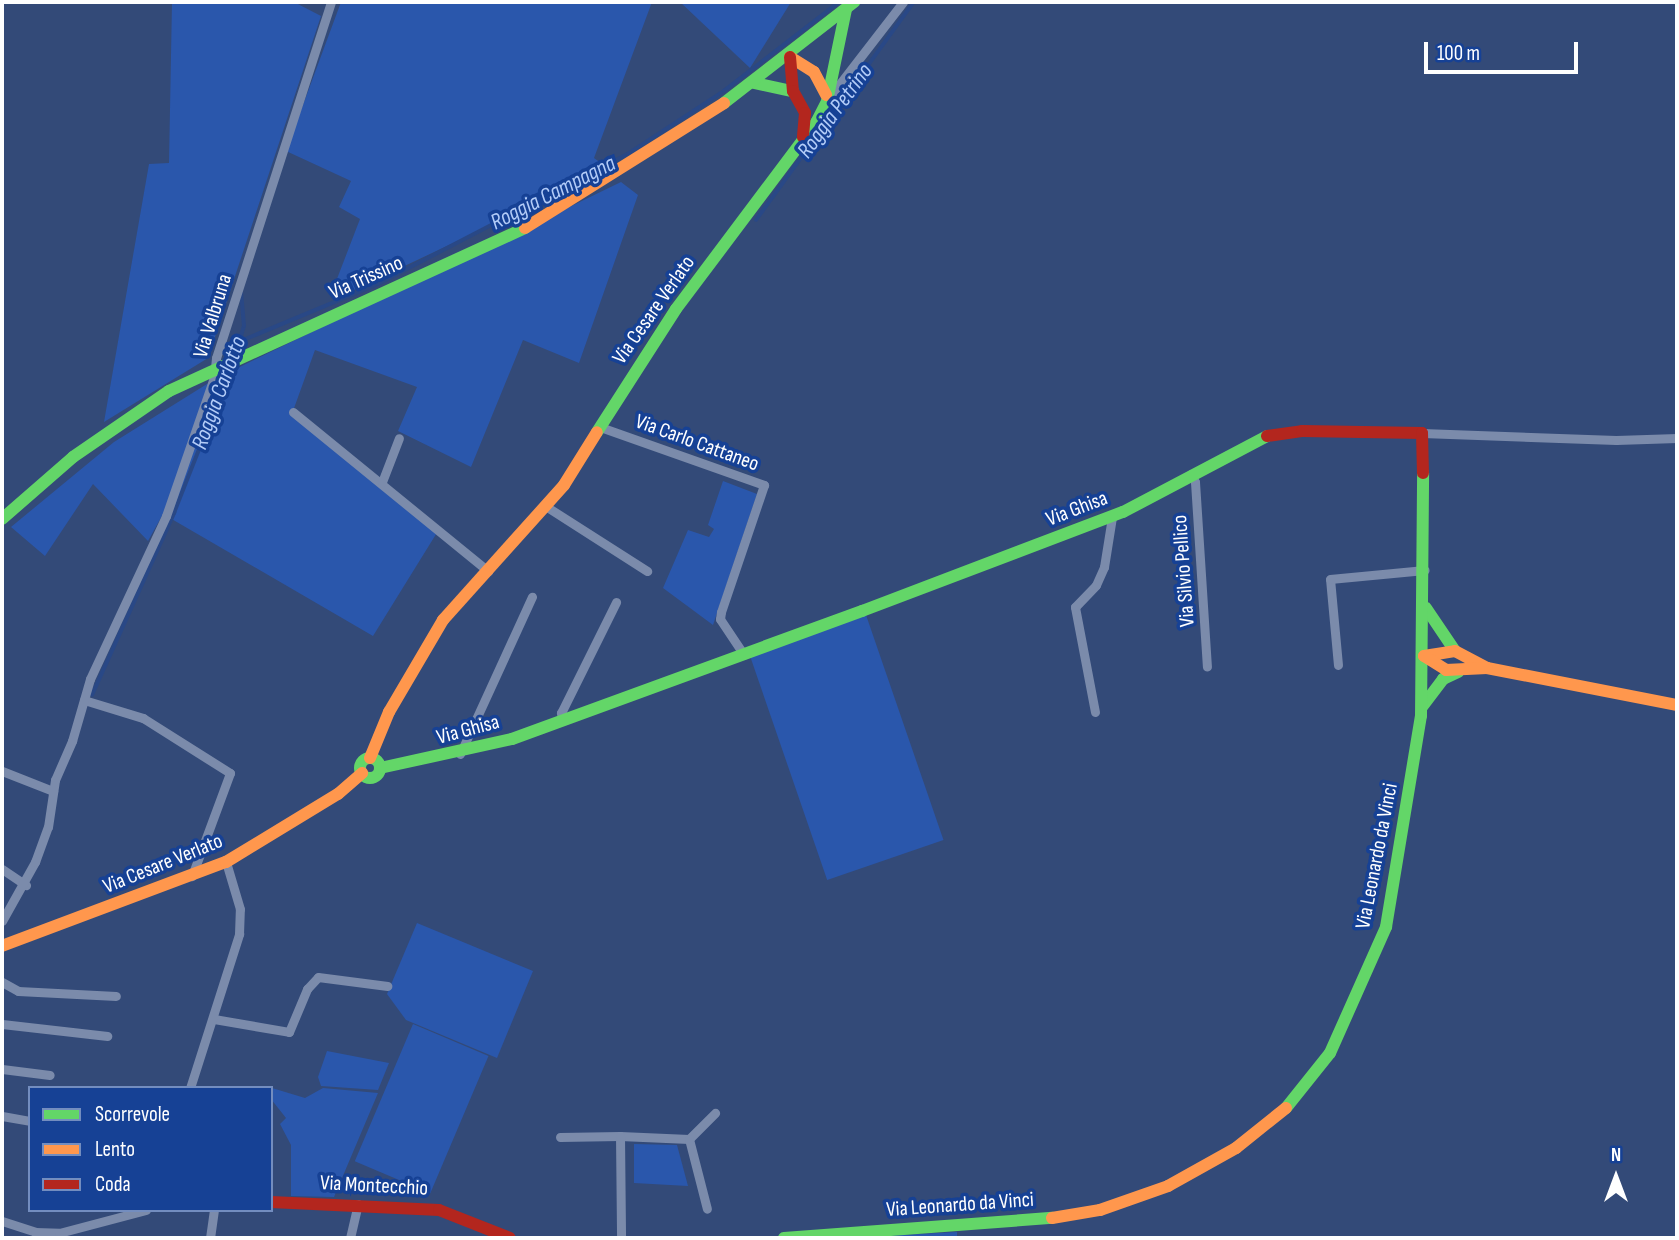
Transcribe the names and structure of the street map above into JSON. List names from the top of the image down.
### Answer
{
  "streets": {
    "street": [
      "Via Trissino",
      "Via Cesare Verlato",
      "Via Valbruna",
      "Via Carlo Cattaneo",
      "Via Ghisa",
      "Via Silvio Pellico",
      "Via Leonardo da Vinci",
      "Via Montecchio"
    ]
  },
  "crossings": [
    ["Via Trissino", "Via Cesare Verlato"],
    ["Via Trissino", "Via Valbruna"],
    ["Via Cesare Verlato", "Via Carlo Cattaneo"],
    ["Via Cesare Verlato", "Via Ghisa"],
    ["Via Carlo Cattaneo", "Via Ghisa"],
    ["Via Ghisa", "Via Silvio Pellico"],
    ["Via Ghisa", "Via Leonardo da Vinci"]
  ],
  "water": ["Roggia Petrino", "Roggia Campagna", "Roggia Carlotto"],
  "legend": ["Scorrevole", "Lento", "Coda"],
  "scale_bar": "100 m",
  "north": "top"
}
